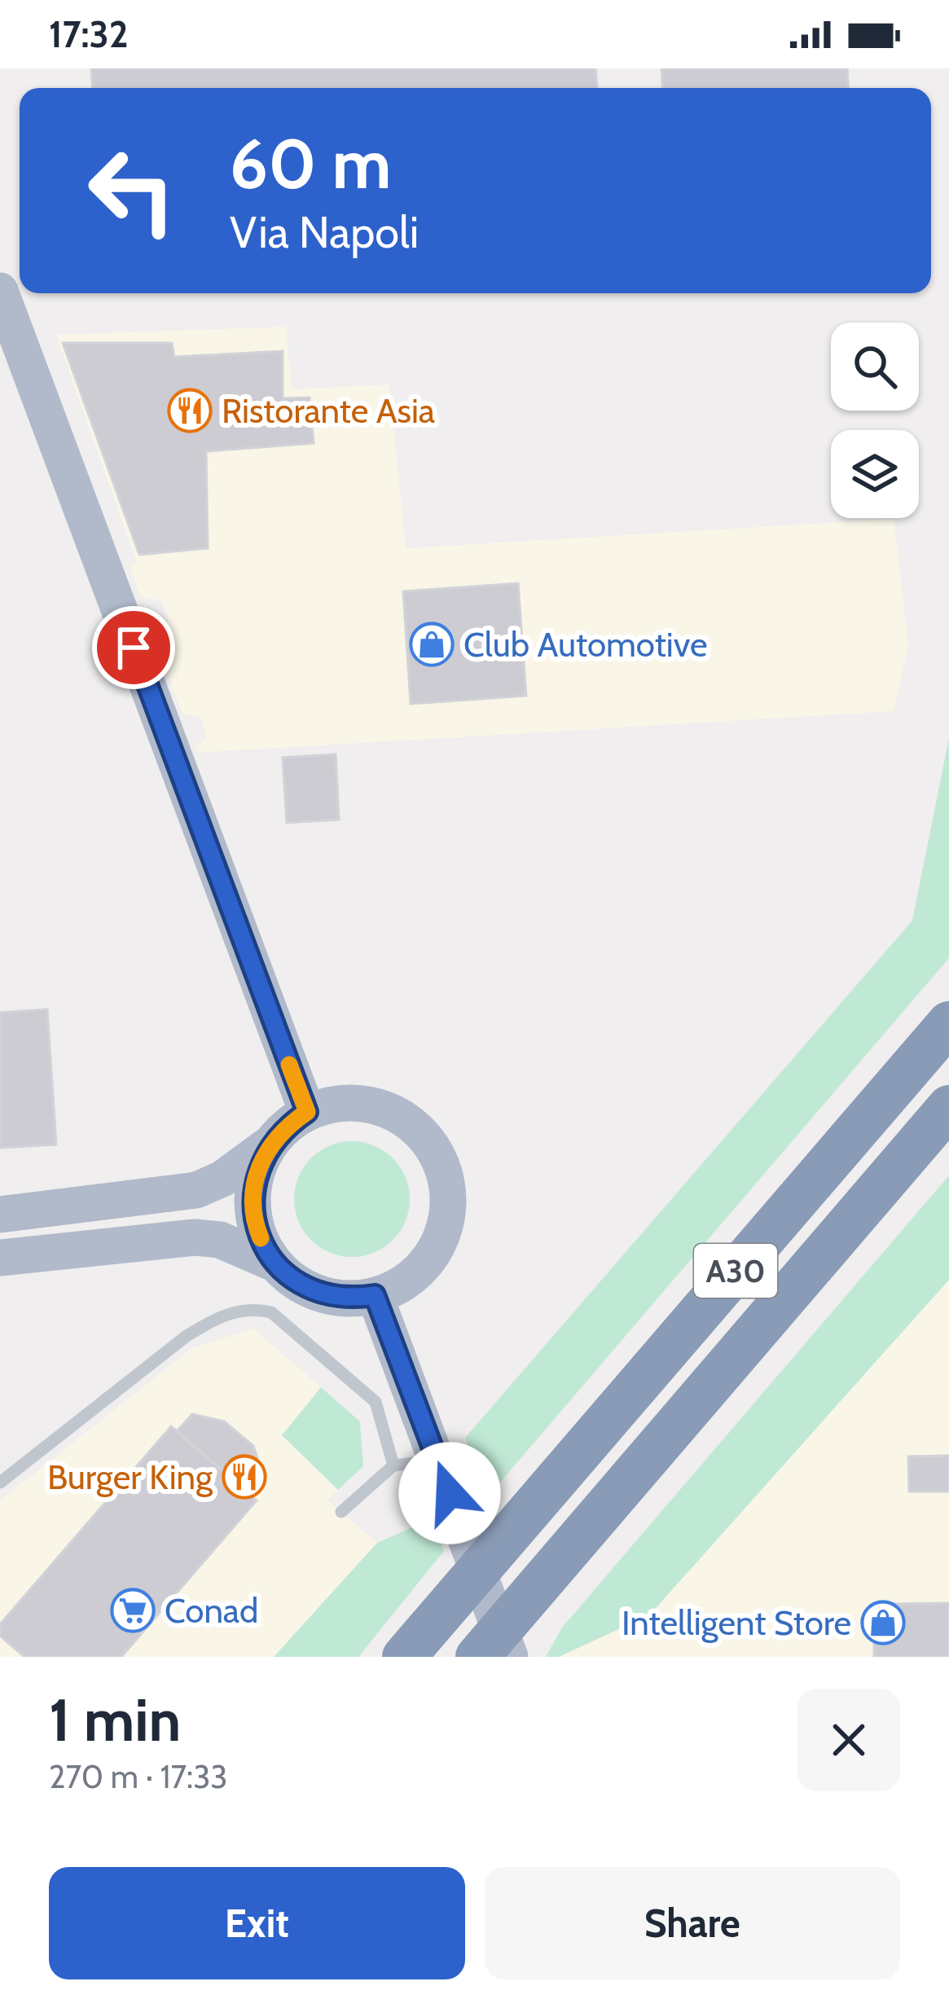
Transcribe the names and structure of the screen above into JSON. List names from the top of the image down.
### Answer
{
  "streets": {
    "highway": ["A30"]
  },
  "places": {
    "restaurant": ["Ristorante Asia", "Burger King"],
    "shop": ["Club Automotive", "Intelligent Store"],
    "supermarket": ["Conad"]
  },
  "page": {
    "status": "17:32",
    "turn": ["60 m", "Via Napoli"],
    "heading": ["1 min", "270 m · 17:33"],
    "buttons": ["Exit", "Share"]
  }
}
